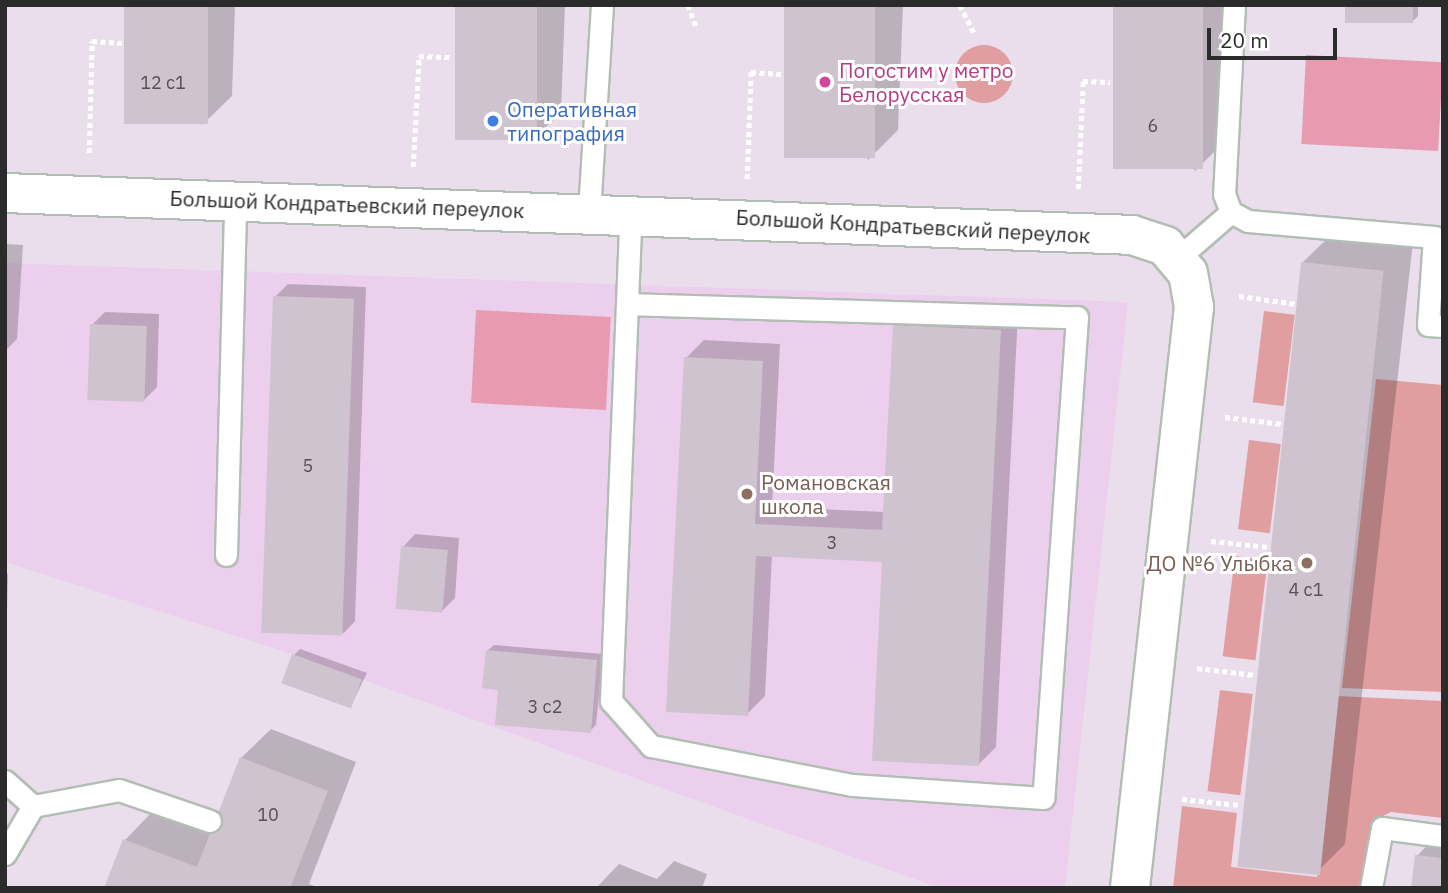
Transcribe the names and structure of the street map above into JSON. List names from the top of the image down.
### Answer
{
  "streets": {
    "street": ["Большой Кондратьевский переулок"]
  },
  "places": [
    "Погостим у метро Белорусская",
    "Оперативная типография",
    "Романовская школа",
    "ДО №6 Улыбка"
  ],
  "house_numbers": [
    "12 с1",
    "6",
    "5",
    "3",
    "4 с1",
    "3 с2",
    "10"
  ],
  "scale_bar": "20 m"
}
